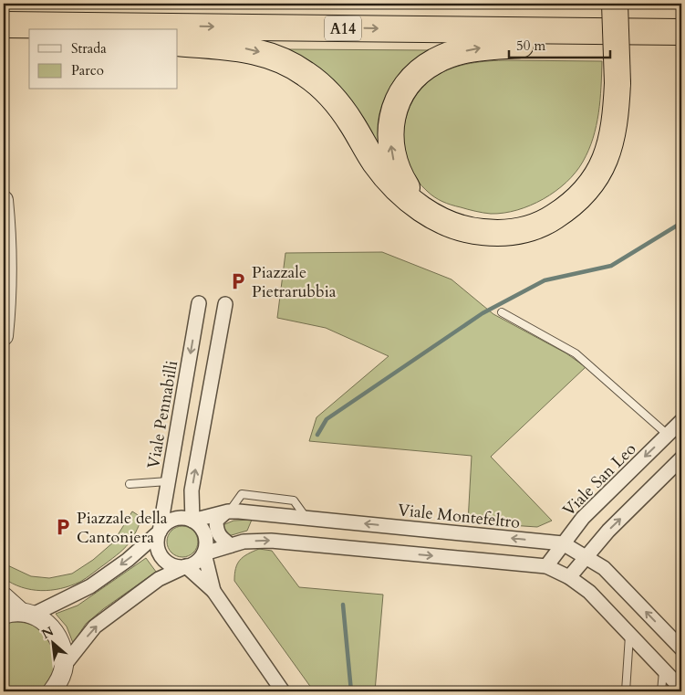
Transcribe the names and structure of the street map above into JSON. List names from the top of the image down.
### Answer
{
  "streets": {
    "highway": ["A14"],
    "street": ["Viale Pennabilli", "Viale San Leo", "Viale Montefeltro"]
  },
  "crossings": [
    ["Viale Pennabilli", "Viale Montefeltro"],
    ["Viale San Leo", "Viale Montefeltro"]
  ],
  "places": {
    "parking": ["Piazzale Pietrarubbia", "Piazzale della Cantoniera"]
  },
  "legend": ["Strada", "Parco"],
  "scale_bar": "50 m",
  "north": "top left"
}
